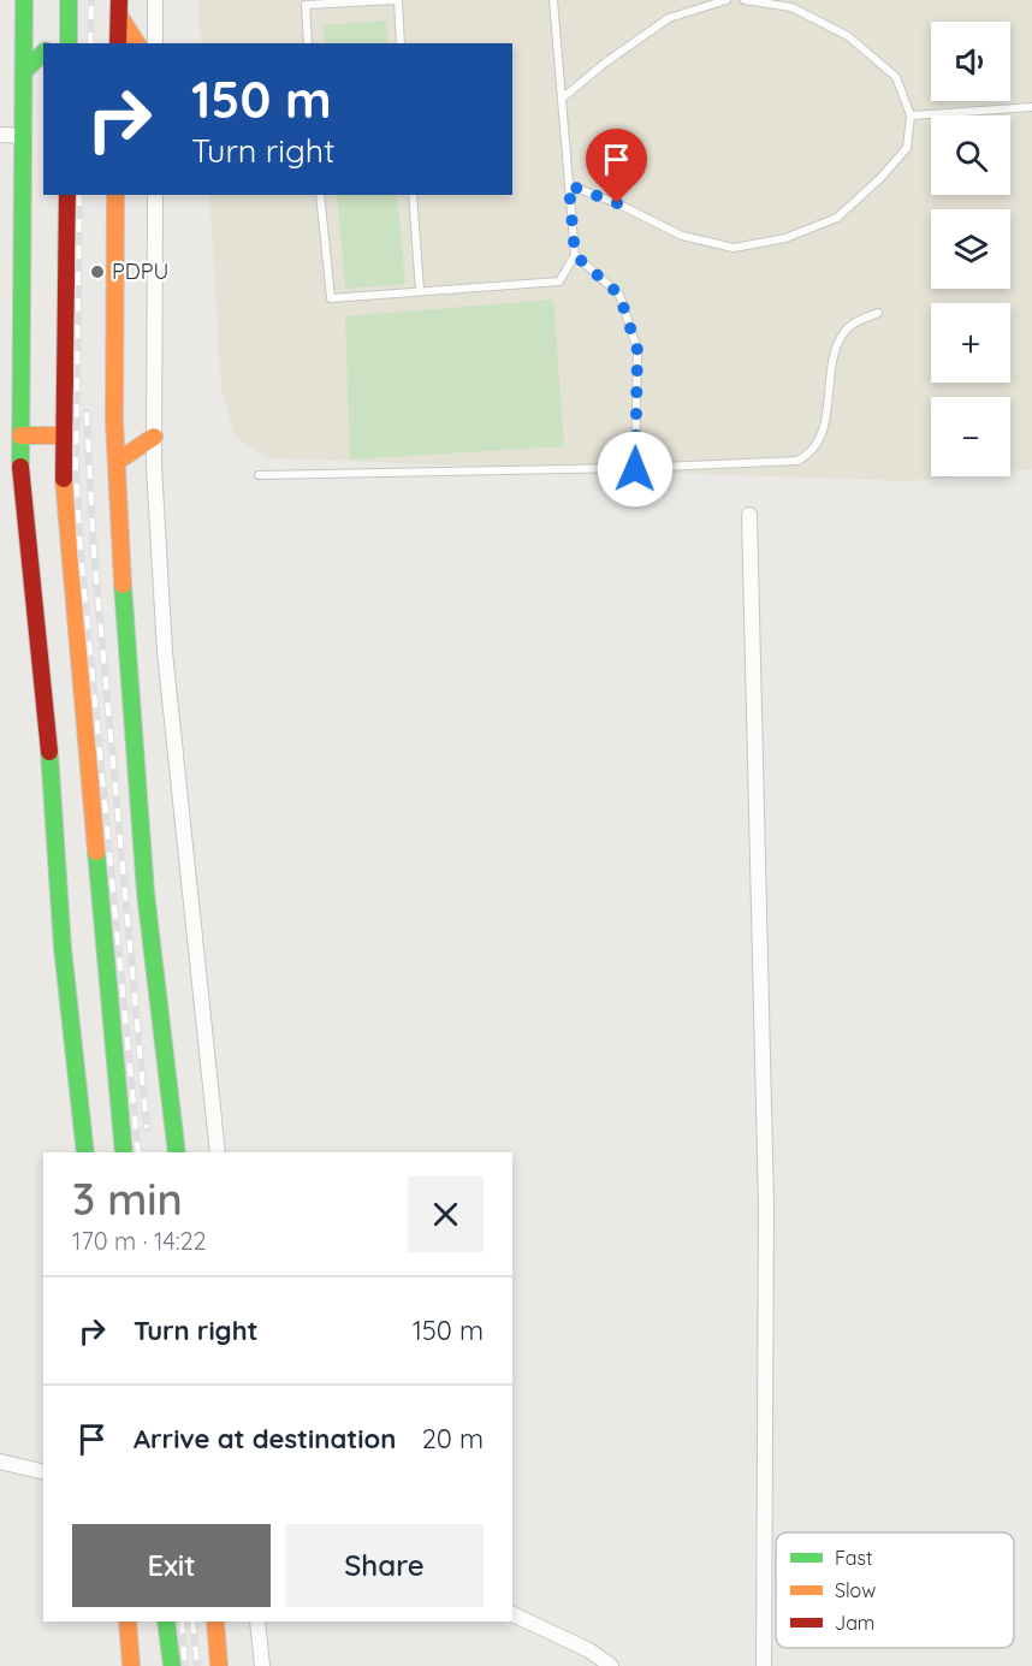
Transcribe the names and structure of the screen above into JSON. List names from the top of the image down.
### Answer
{
  "places": ["PDPU"],
  "legend": ["Fast", "Slow", "Jam"],
  "page": {
    "map_buttons": ["+", "−"],
    "turn": ["150 m", "Turn right"],
    "heading": ["3 min", "170 m · 14:22"],
    "list": [
      {
        "name": "Turn right",
        "value": "150 m"
      },
      {
        "name": "Arrive at destination",
        "value": "20 m"
      }
    ],
    "buttons": ["Exit", "Share"]
  }
}
